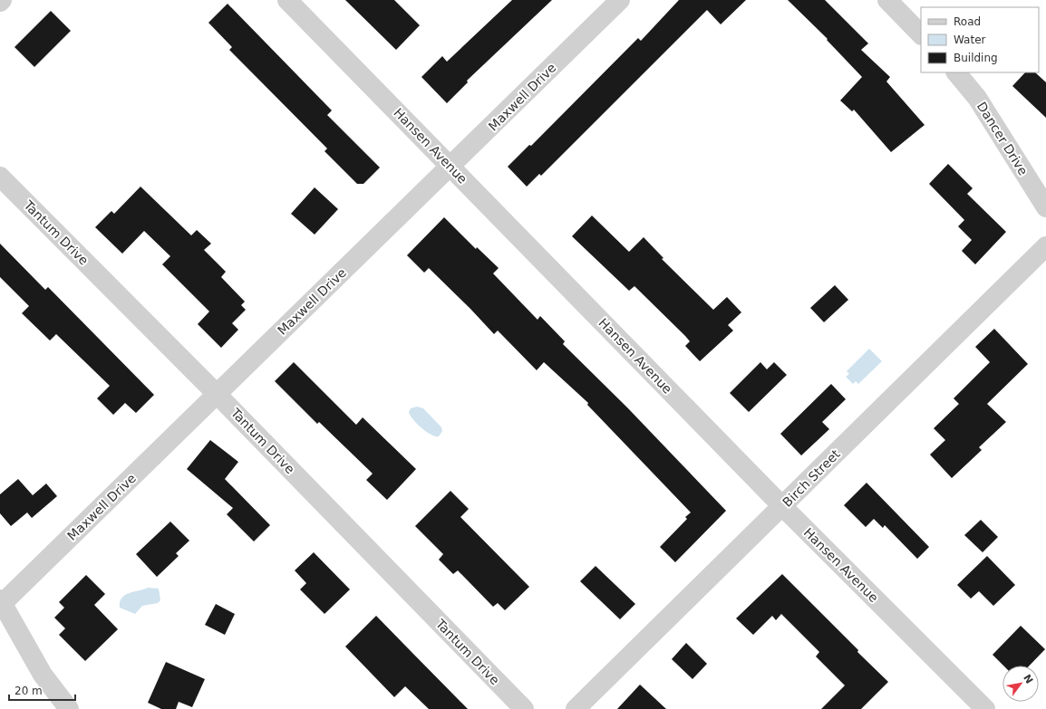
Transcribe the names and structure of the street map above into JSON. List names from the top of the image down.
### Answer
{
  "streets": {
    "street": [
      "Maxwell Drive",
      "Dancer Drive",
      "Hansen Avenue",
      "Tantum Drive",
      "Birch Street"
    ]
  },
  "crossings": [
    ["Maxwell Drive", "Hansen Avenue"],
    ["Maxwell Drive", "Tantum Drive"],
    ["Hansen Avenue", "Birch Street"]
  ],
  "legend": ["Road", "Water", "Building"],
  "scale_bar": "20 m",
  "north": "top right"
}
